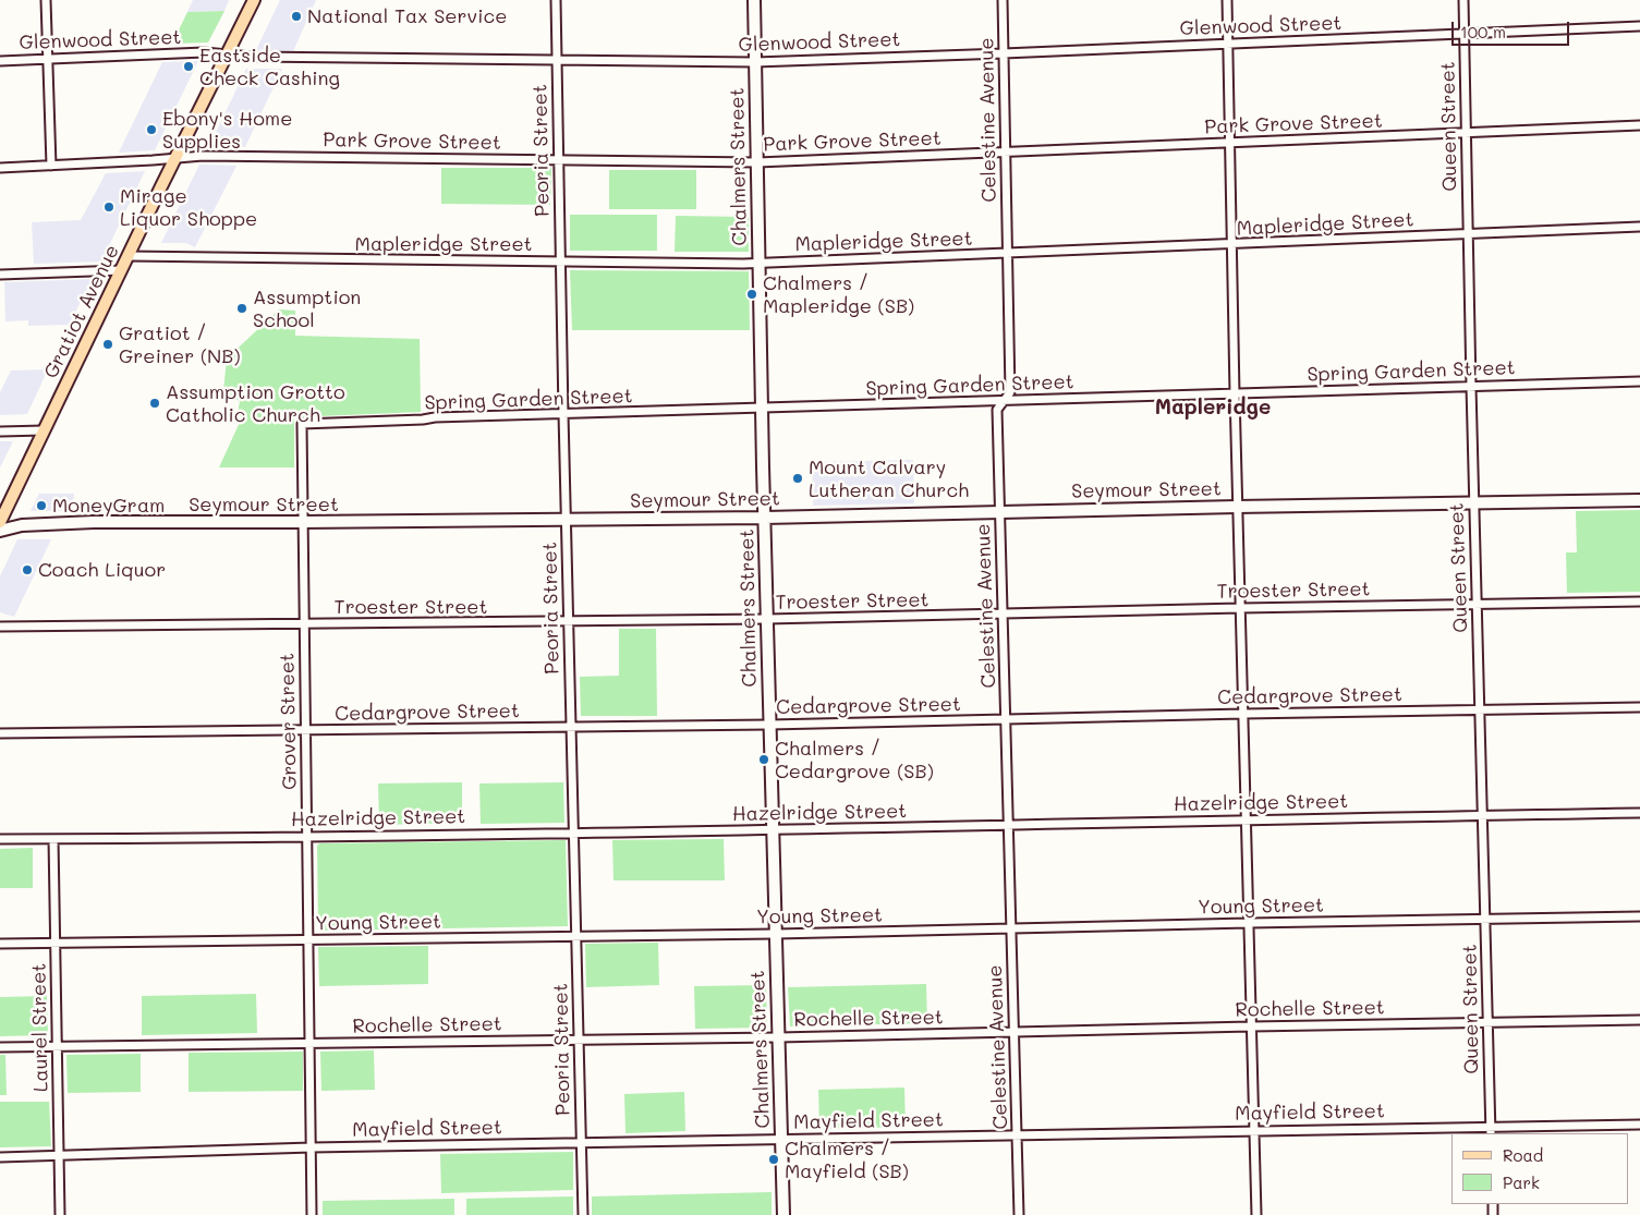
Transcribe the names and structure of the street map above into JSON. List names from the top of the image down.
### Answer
{
  "streets": {
    "main road": ["Gratiot Avenue"],
    "street": [
      "Glenwood Street",
      "Celestine Avenue",
      "Park Grove Street",
      "Queen Street",
      "Peoria Street",
      "Chalmers Street",
      "Mapleridge Street",
      "Spring Garden Street",
      "Seymour Street",
      "Troester Street",
      "Cedargrove Street",
      "Grover Street",
      "Hazelridge Street",
      "Young Street",
      "Rochelle Street",
      "Laurel Street",
      "Mayfield Street"
    ]
  },
  "crossings": [
    ["Glenwood Street", "Celestine Avenue"],
    ["Glenwood Street", "Queen Street"],
    ["Glenwood Street", "Peoria Street"],
    ["Glenwood Street", "Chalmers Street"],
    ["Glenwood Street", "Gratiot Avenue"],
    ["Celestine Avenue", "Park Grove Street"],
    ["Celestine Avenue", "Mapleridge Street"],
    ["Celestine Avenue", "Spring Garden Street"],
    ["Celestine Avenue", "Seymour Street"],
    ["Celestine Avenue", "Troester Street"],
    ["Celestine Avenue", "Cedargrove Street"],
    ["Celestine Avenue", "Hazelridge Street"],
    ["Celestine Avenue", "Young Street"],
    ["Celestine Avenue", "Rochelle Street"],
    ["Celestine Avenue", "Mayfield Street"],
    ["Park Grove Street", "Queen Street"],
    ["Park Grove Street", "Peoria Street"],
    ["Park Grove Street", "Chalmers Street"],
    ["Park Grove Street", "Gratiot Avenue"],
    ["Queen Street", "Mapleridge Street"],
    ["Queen Street", "Spring Garden Street"],
    ["Queen Street", "Seymour Street"],
    ["Queen Street", "Troester Street"],
    ["Queen Street", "Cedargrove Street"],
    ["Queen Street", "Hazelridge Street"],
    ["Queen Street", "Young Street"],
    ["Queen Street", "Rochelle Street"],
    ["Queen Street", "Mayfield Street"],
    ["Peoria Street", "Mapleridge Street"],
    ["Peoria Street", "Spring Garden Street"],
    ["Peoria Street", "Seymour Street"],
    ["Peoria Street", "Troester Street"],
    ["Peoria Street", "Cedargrove Street"],
    ["Peoria Street", "Hazelridge Street"],
    ["Peoria Street", "Young Street"],
    ["Peoria Street", "Rochelle Street"],
    ["Peoria Street", "Mayfield Street"],
    ["Chalmers Street", "Mapleridge Street"],
    ["Chalmers Street", "Spring Garden Street"],
    ["Chalmers Street", "Seymour Street"],
    ["Chalmers Street", "Troester Street"],
    ["Chalmers Street", "Cedargrove Street"],
    ["Chalmers Street", "Hazelridge Street"],
    ["Chalmers Street", "Young Street"],
    ["Chalmers Street", "Rochelle Street"],
    ["Chalmers Street", "Mayfield Street"],
    ["Mapleridge Street", "Gratiot Avenue"],
    ["Spring Garden Street", "Grover Street"],
    ["Seymour Street", "Grover Street"],
    ["Troester Street", "Grover Street"],
    ["Cedargrove Street", "Grover Street"],
    ["Grover Street", "Hazelridge Street"],
    ["Grover Street", "Young Street"],
    ["Grover Street", "Rochelle Street"],
    ["Grover Street", "Mayfield Street"],
    ["Hazelridge Street", "Laurel Street"],
    ["Young Street", "Laurel Street"],
    ["Rochelle Street", "Laurel Street"],
    ["Laurel Street", "Mayfield Street"]
  ],
  "districts": ["Mapleridge"],
  "places": [
    "National Tax Service",
    "Eastside Check Cashing",
    "Ebony's Home Supplies",
    "Mirage Liquor Shoppe",
    "Chalmers / Mapleridge (SB)",
    "Assumption School",
    "Gratiot / Greiner (NB)",
    "Assumption Grotto Catholic Church",
    "Mount Calvary Lutheran Church",
    "MoneyGram",
    "Coach Liquor",
    "Chalmers / Cedargrove (SB)",
    "Chalmers / Mayfield (SB)"
  ],
  "legend": ["Road", "Park"],
  "scale_bar": "100 m"
}
